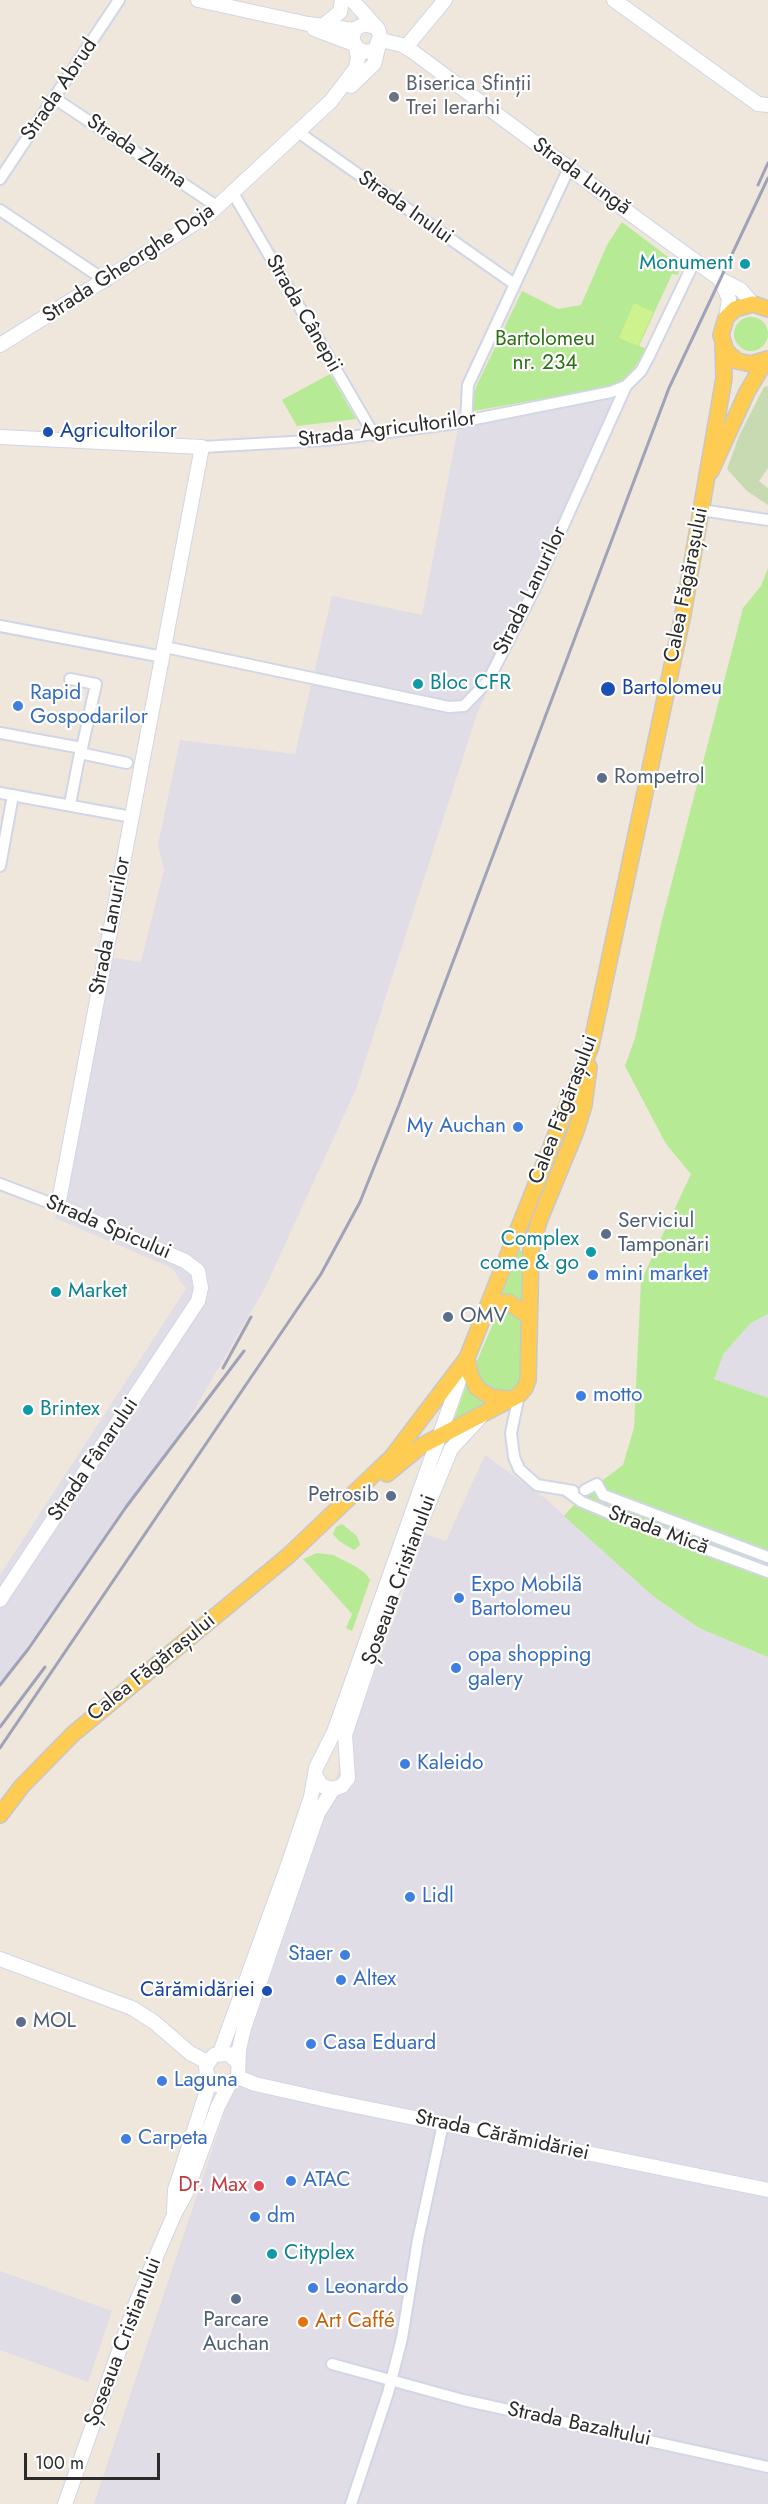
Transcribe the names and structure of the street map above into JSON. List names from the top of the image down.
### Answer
{
  "streets": {
    "main road": ["Calea Făgărașului"],
    "street": [
      "Strada Abrud",
      "Strada Zlatna",
      "Strada Lungă",
      "Strada Inului",
      "Strada Gheorghe Doja",
      "Strada Cânepii",
      "Strada Agricultorilor",
      "Strada Lanurilor",
      "Strada Spicului",
      "Strada Fânarului",
      "Strada Mică",
      "Șoseaua Cristianului",
      "Strada Cărămidăriei",
      "Strada Bazaltului"
    ]
  },
  "crossings": [
    ["Strada Abrud", "Strada Zlatna"],
    ["Strada Zlatna", "Strada Gheorghe Doja"],
    ["Strada Lungă", "Strada Gheorghe Doja"],
    ["Strada Inului", "Strada Gheorghe Doja"],
    ["Strada Gheorghe Doja", "Strada Cânepii"],
    ["Strada Cânepii", "Strada Agricultorilor"],
    ["Strada Agricultorilor", "Strada Lanurilor"],
    ["Calea Făgărașului", "Șoseaua Cristianului"],
    ["Strada Lanurilor", "Strada Spicului"],
    ["Strada Spicului", "Strada Fânarului"],
    ["Șoseaua Cristianului", "Strada Cărămidăriei"]
  ],
  "parks": ["Bartolomeu nr. 234"],
  "places": [
    "Biserica Sfinții Trei Ierarhi",
    "Monument",
    "Agricultorilor",
    "Bloc CFR",
    "Bartolomeu",
    "Rapid Gospodarilor",
    "Rompetrol",
    "My Auchan",
    "Serviciul Tamponări",
    "Complex come & go",
    "mini market",
    "Market",
    "OMV",
    "motto",
    "Brintex",
    "Petrosib",
    "Expo Mobilă Bartolomeu",
    "opa shopping galery",
    "Kaleido",
    "Lidl",
    "Staer",
    "Altex",
    "Cărămidăriei",
    "MOL",
    "Casa Eduard",
    "Laguna",
    "Carpeta",
    "ATAC",
    "Dr. Max",
    "dm",
    "Cityplex",
    "Leonardo",
    "Parcare Auchan",
    "Art Caffé"
  ],
  "scale_bar": "100 m"
}
